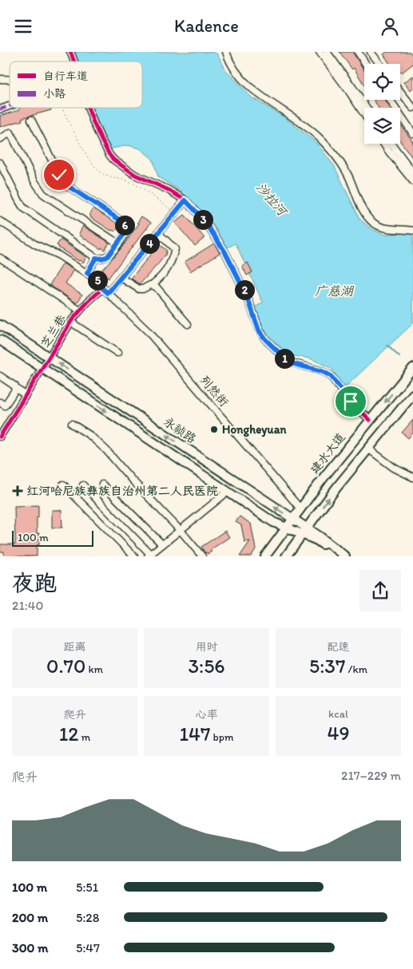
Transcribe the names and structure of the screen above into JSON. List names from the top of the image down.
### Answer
{
  "streets": {
    "main road": ["永祯路", "建水大道"],
    "street": ["芝兰巷", "列然街"]
  },
  "crossings": [
    ["芝兰巷", "永祯路"],
    ["列然街", "建水大道"],
    ["永祯路", "建水大道"]
  ],
  "water": ["沙拉河", "广慈湖"],
  "places": {
    "other": ["Hongheyuan"],
    "health": ["红河哈尼族彝族自治州第二人民医院"]
  },
  "legend": ["自行车道", "小路"],
  "scale_bar": "100 m",
  "page": {
    "header": "Kadence",
    "pins": [
      "3",
      "6",
      "4",
      "5",
      "2",
      "1"
    ],
    "scale": "100 m",
    "heading": ["夜跑", "21:40"],
    "stats": [
      ["距离", "0.70 km"],
      ["用时", "3:56"],
      ["配速", "5:37 /km"],
      ["爬升", "12 m"],
      ["心率", "147 bpm"],
      ["kcal", "49"]
    ],
    "chart": ["爬升", "217–229 m"],
    "list": [
      {
        "name": "100 m",
        "note": "5:51"
      },
      {
        "name": "200 m",
        "note": "5:28"
      },
      {
        "name": "300 m",
        "note": "5:47"
      }
    ]
  }
}
